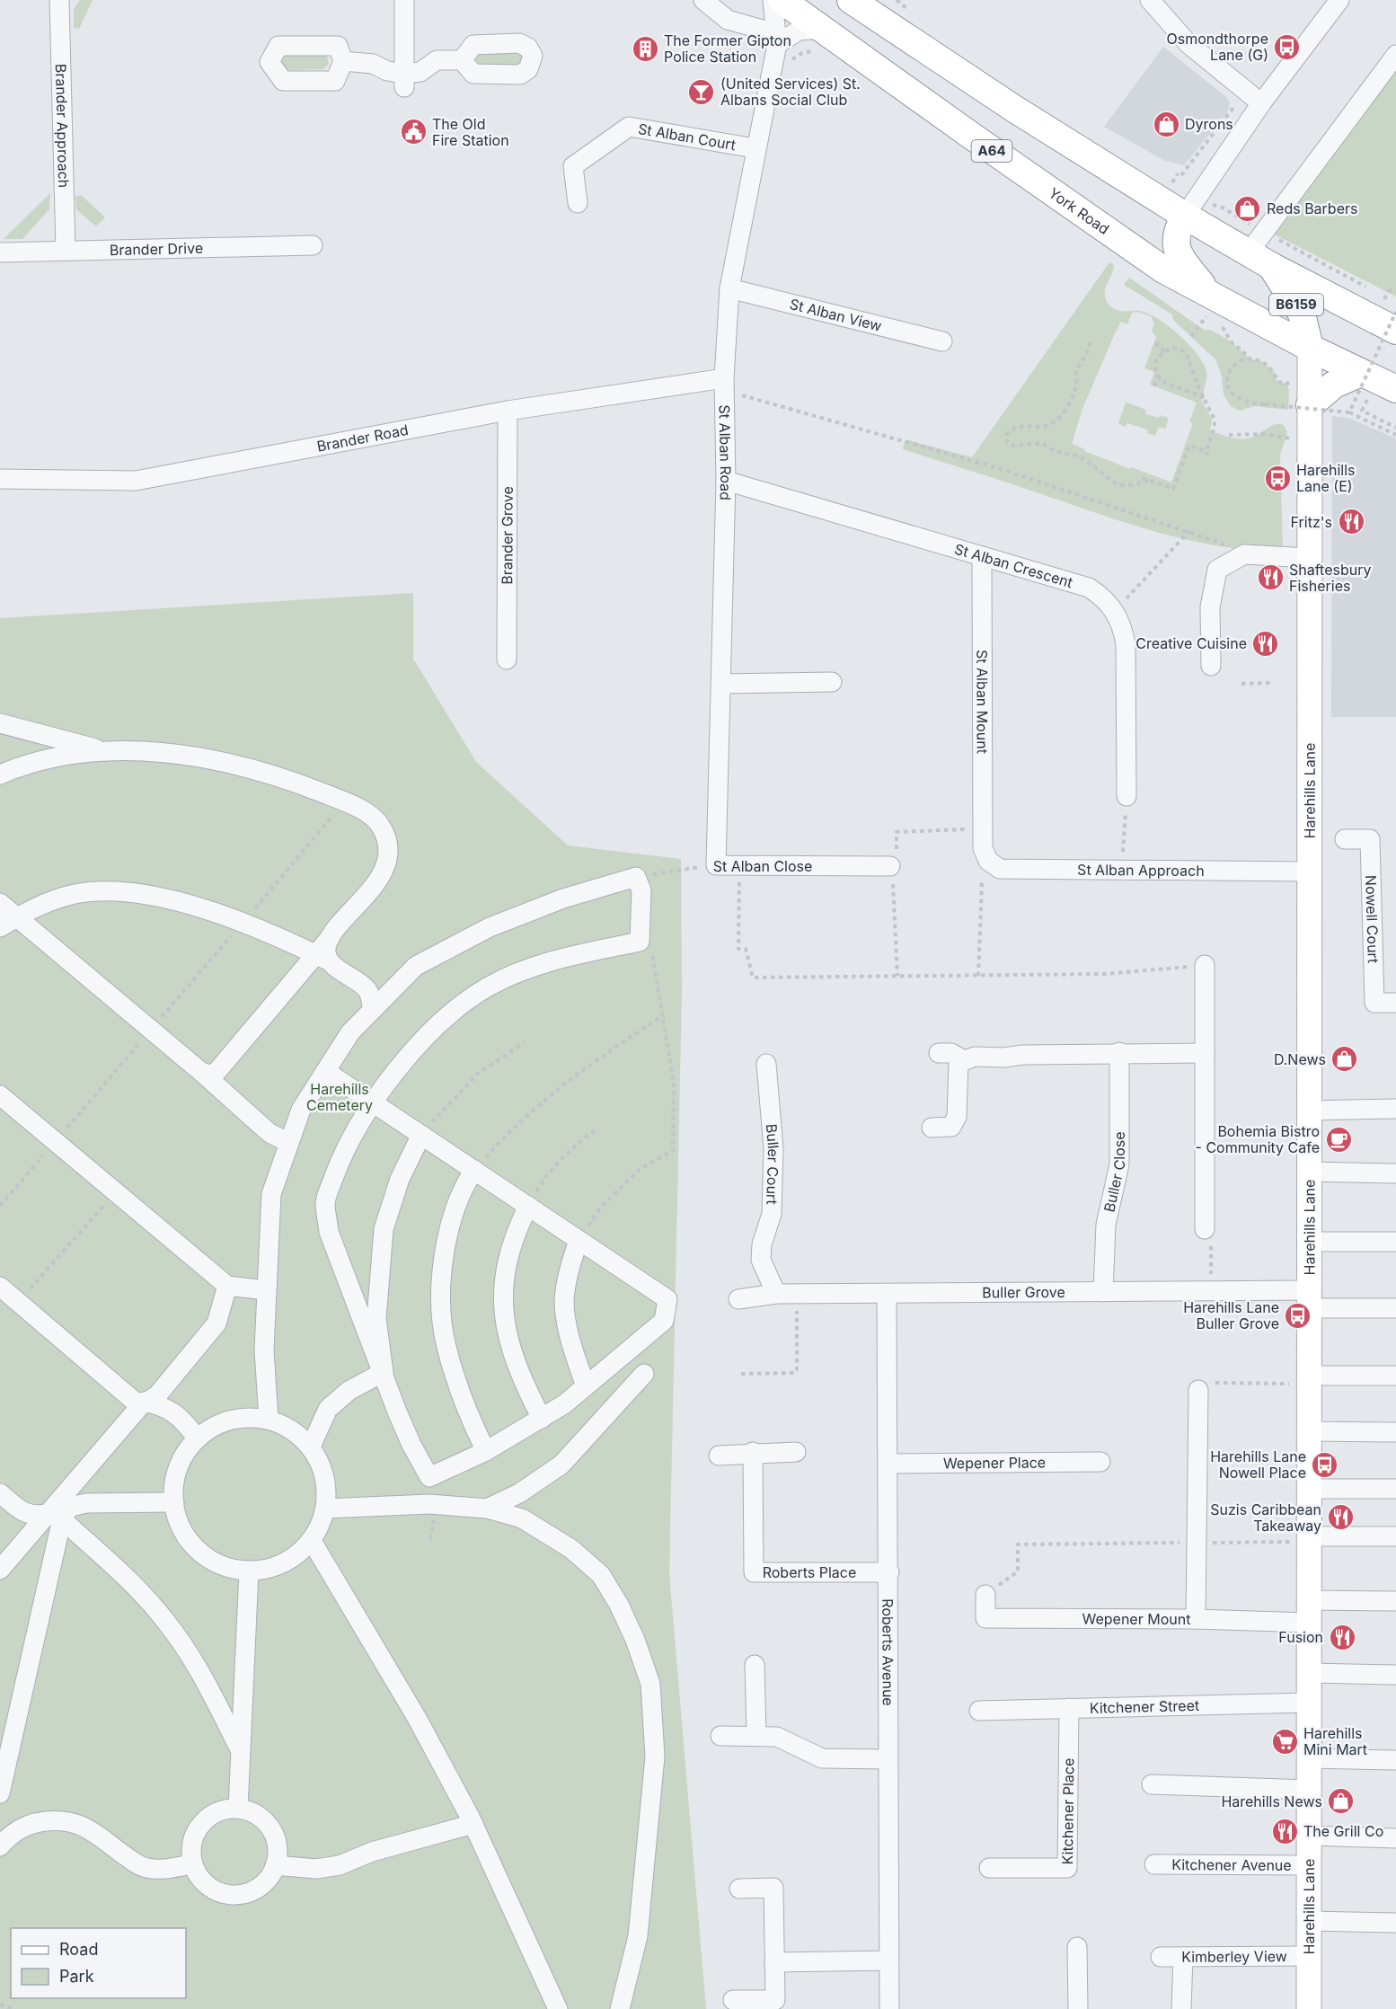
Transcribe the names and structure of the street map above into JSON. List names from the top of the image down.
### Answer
{
  "streets": {
    "highway": ["A64", "York Road", "B6159"],
    "main road": ["Harehills Lane"],
    "street": [
      "Brander Approach",
      "St Alban Court",
      "Brander Drive",
      "St Alban View",
      "Brander Road",
      "St Alban Road",
      "Brander Grove",
      "St Alban Crescent",
      "St Alban Mount",
      "St Alban Close",
      "St Alban Approach",
      "Nowell Court",
      "Buller Court",
      "Buller Close",
      "Buller Grove",
      "Wepener Place",
      "Roberts Place",
      "Wepener Mount",
      "Roberts Avenue",
      "Kitchener Street",
      "Kitchener Place",
      "Kitchener Avenue",
      "Kimberley View"
    ]
  },
  "crossings": [
    ["Brander Approach", "Brander Drive"],
    ["St Alban Court", "St Alban Road"],
    ["York Road", "B6159"],
    ["York Road", "Harehills Lane"],
    ["B6159", "Harehills Lane"],
    ["St Alban View", "St Alban Road"],
    ["Brander Road", "St Alban Road"],
    ["Brander Road", "Brander Grove"],
    ["St Alban Road", "St Alban Crescent"],
    ["St Alban Road", "St Alban Close"],
    ["St Alban Crescent", "St Alban Mount"],
    ["Harehills Lane", "St Alban Approach"],
    ["Harehills Lane", "Buller Grove"],
    ["Harehills Lane", "Wepener Mount"],
    ["Harehills Lane", "Kitchener Street"],
    ["Harehills Lane", "Kitchener Avenue"],
    ["Harehills Lane", "Kimberley View"],
    ["Buller Court", "Buller Grove"],
    ["Buller Close", "Buller Grove"],
    ["Buller Grove", "Roberts Avenue"],
    ["Wepener Place", "Roberts Avenue"],
    ["Roberts Place", "Roberts Avenue"],
    ["Kitchener Street", "Kitchener Place"]
  ],
  "parks": ["Harehills Cemetery"],
  "places": {
    "bus stop": [
      "Osmondthorpe Lane (G)",
      "Harehills Lane (E)",
      "Harehills Lane Buller Grove",
      "Harehills Lane Nowell Place"
    ],
    "building": ["The Former Gipton Police Station"],
    "bar": ["(United Services) St. Albans Social Club"],
    "shop": [
      "Dyrons",
      "Reds Barbers",
      "D.News",
      "Harehills News"
    ],
    "public building": ["The Old Fire Station"],
    "restaurant": [
      "Fritz's",
      "Shaftesbury Fisheries",
      "Creative Cuisine",
      "Suzis Caribbean Takeaway",
      "Fusion",
      "The Grill Co"
    ],
    "cafe": ["Bohemia Bistro - Community Cafe"],
    "supermarket": ["Harehills Mini Mart"]
  },
  "legend": ["Road", "Park"]
}
